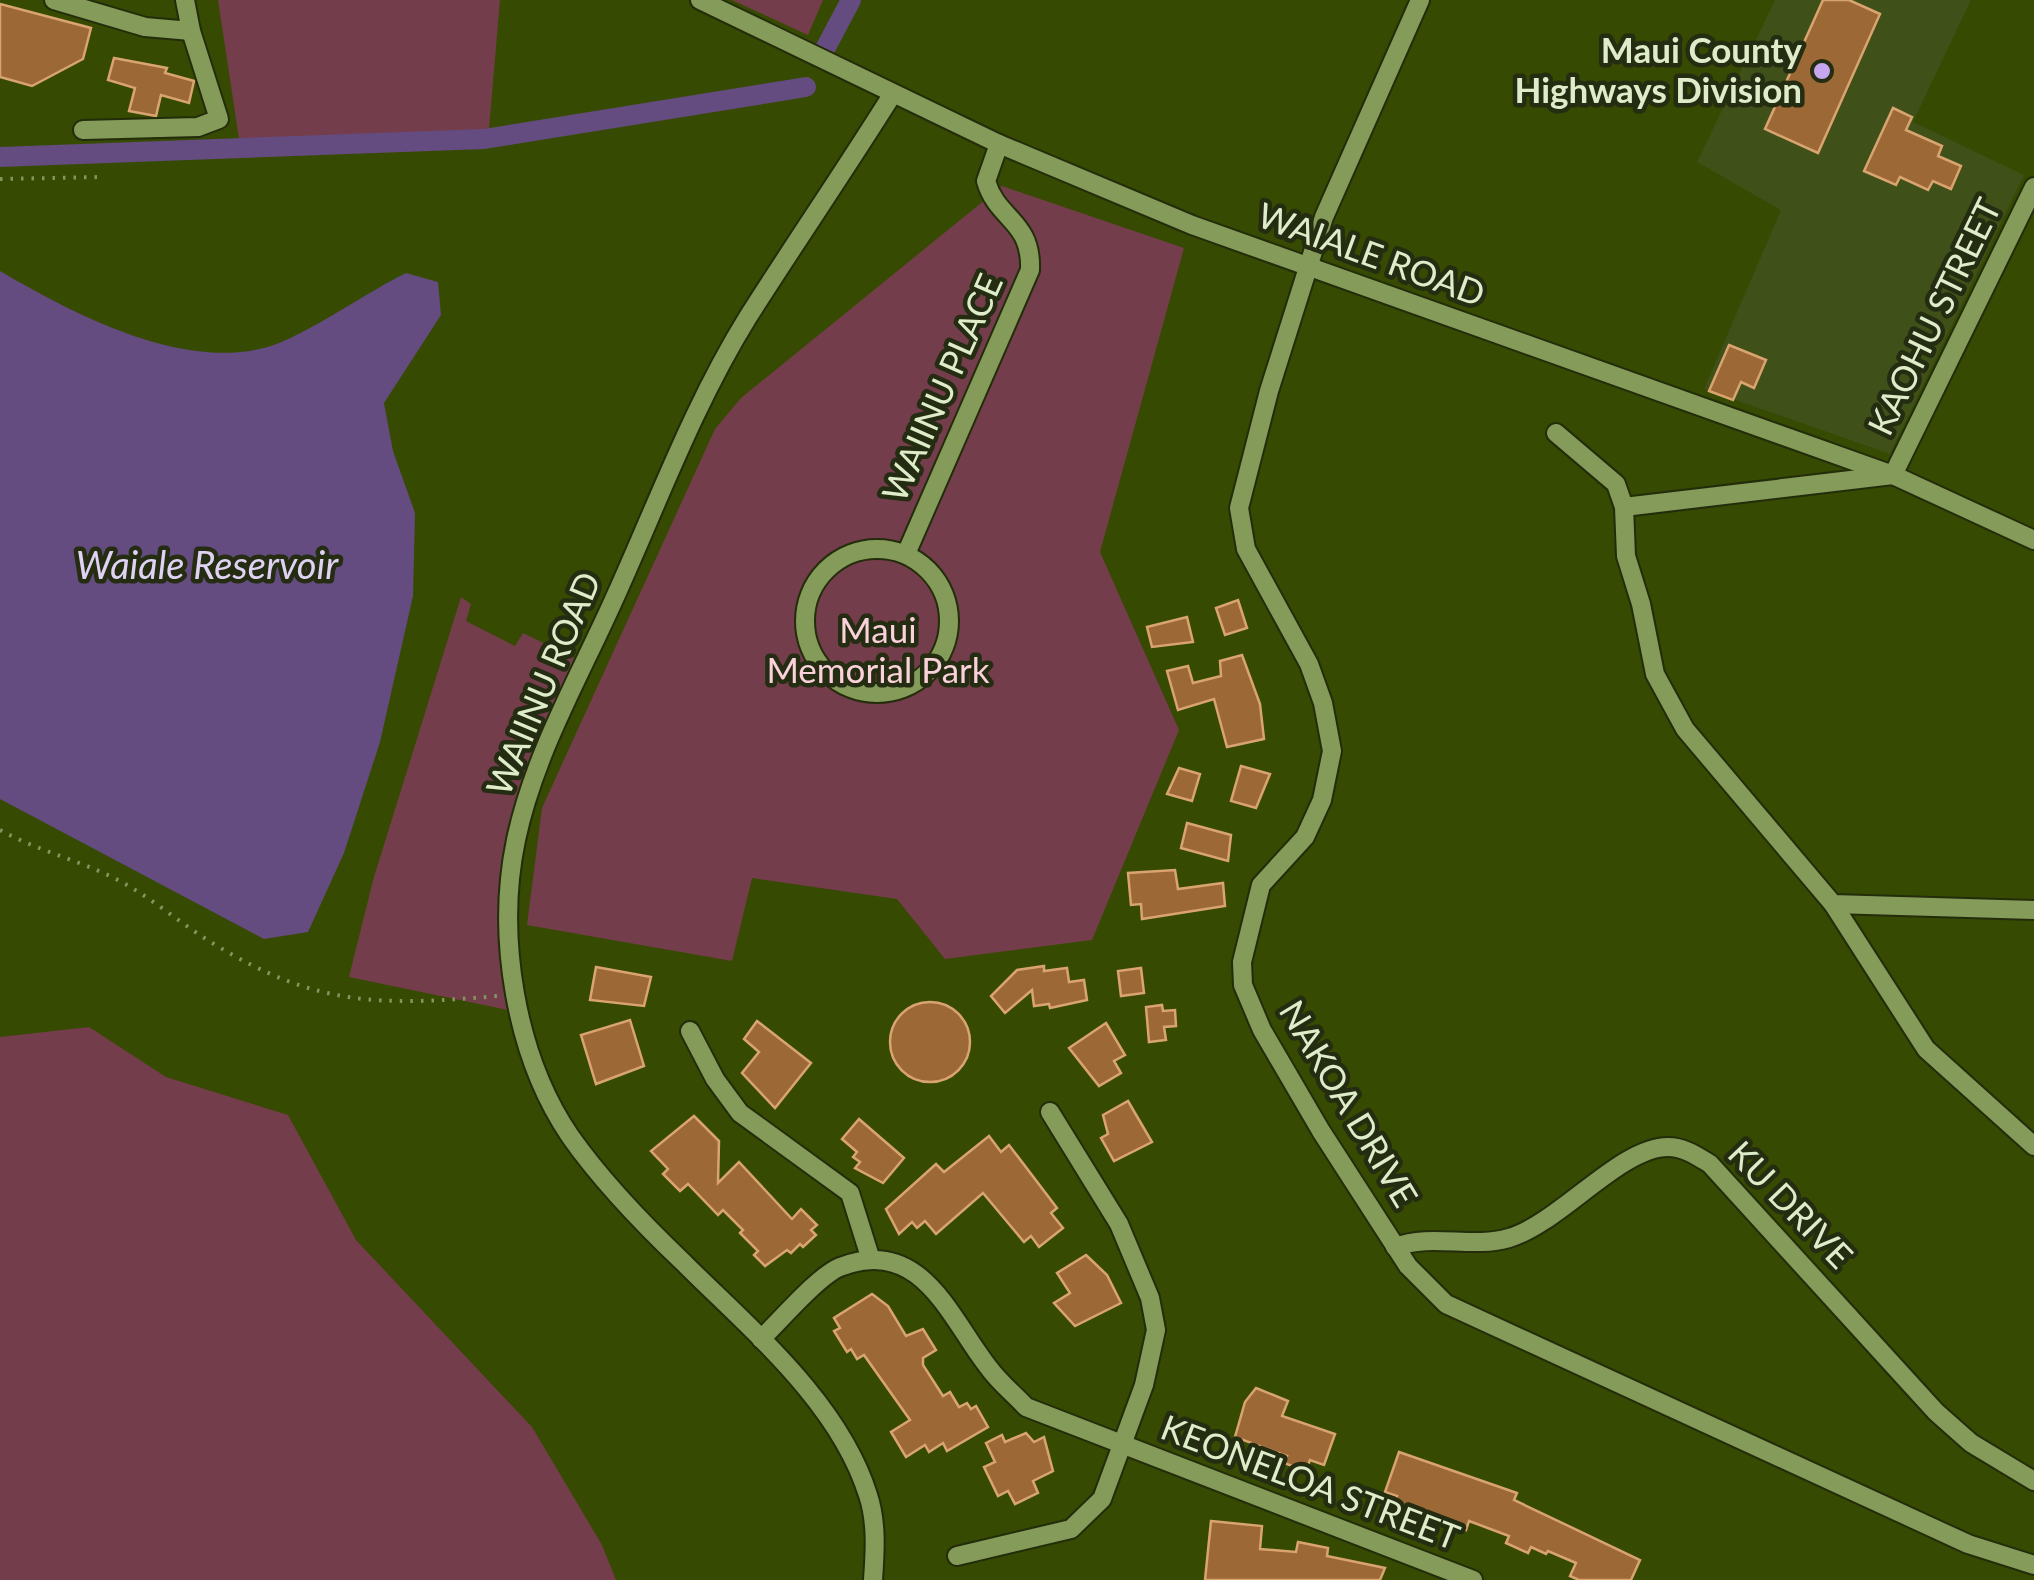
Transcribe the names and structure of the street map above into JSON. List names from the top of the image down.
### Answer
{
  "streets": {
    "street": [
      "WAIALE ROAD",
      "KAOHU STREET",
      "WAIINU PLACE",
      "WAIINU ROAD",
      "NAKOA DRIVE",
      "KU DRIVE",
      "KEONELOA STREET"
    ]
  },
  "crossings": [
    ["WAIALE ROAD", "KAOHU STREET"],
    ["WAIALE ROAD", "WAIINU PLACE"],
    ["WAIALE ROAD", "WAIINU ROAD"],
    ["WAIALE ROAD", "NAKOA DRIVE"],
    ["NAKOA DRIVE", "KU DRIVE"]
  ],
  "water": ["Waiale Reservoir"],
  "parks": ["Maui Memorial Park"],
  "places": ["Maui County Highways Division"]
}
